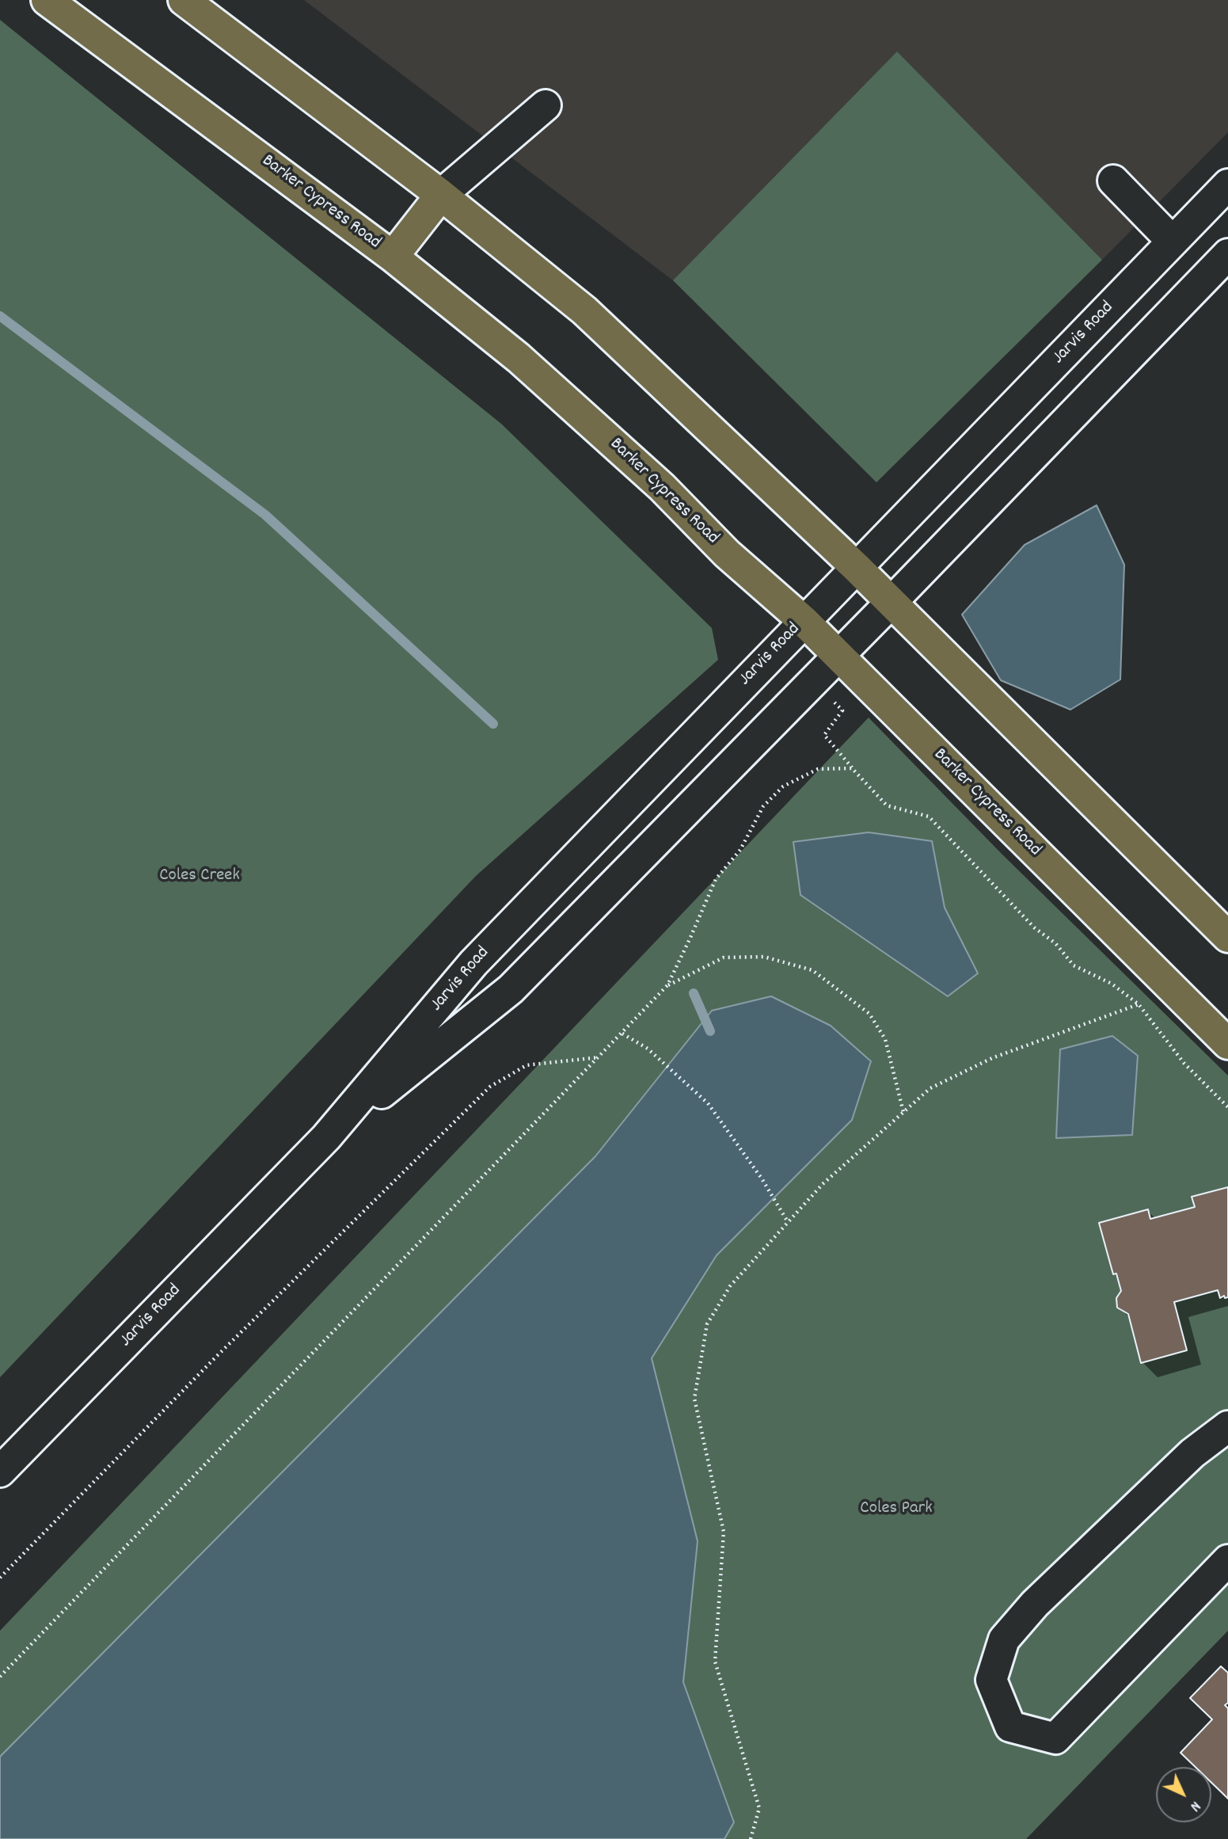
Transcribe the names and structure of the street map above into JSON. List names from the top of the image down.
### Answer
{
  "streets": {
    "main road": ["Barker Cypress Road"],
    "street": ["Jarvis Road"]
  },
  "crossings": [
    ["Barker Cypress Road", "Jarvis Road"]
  ],
  "parks": ["Coles Creek", "Coles Park"],
  "north": "bottom right"
}
